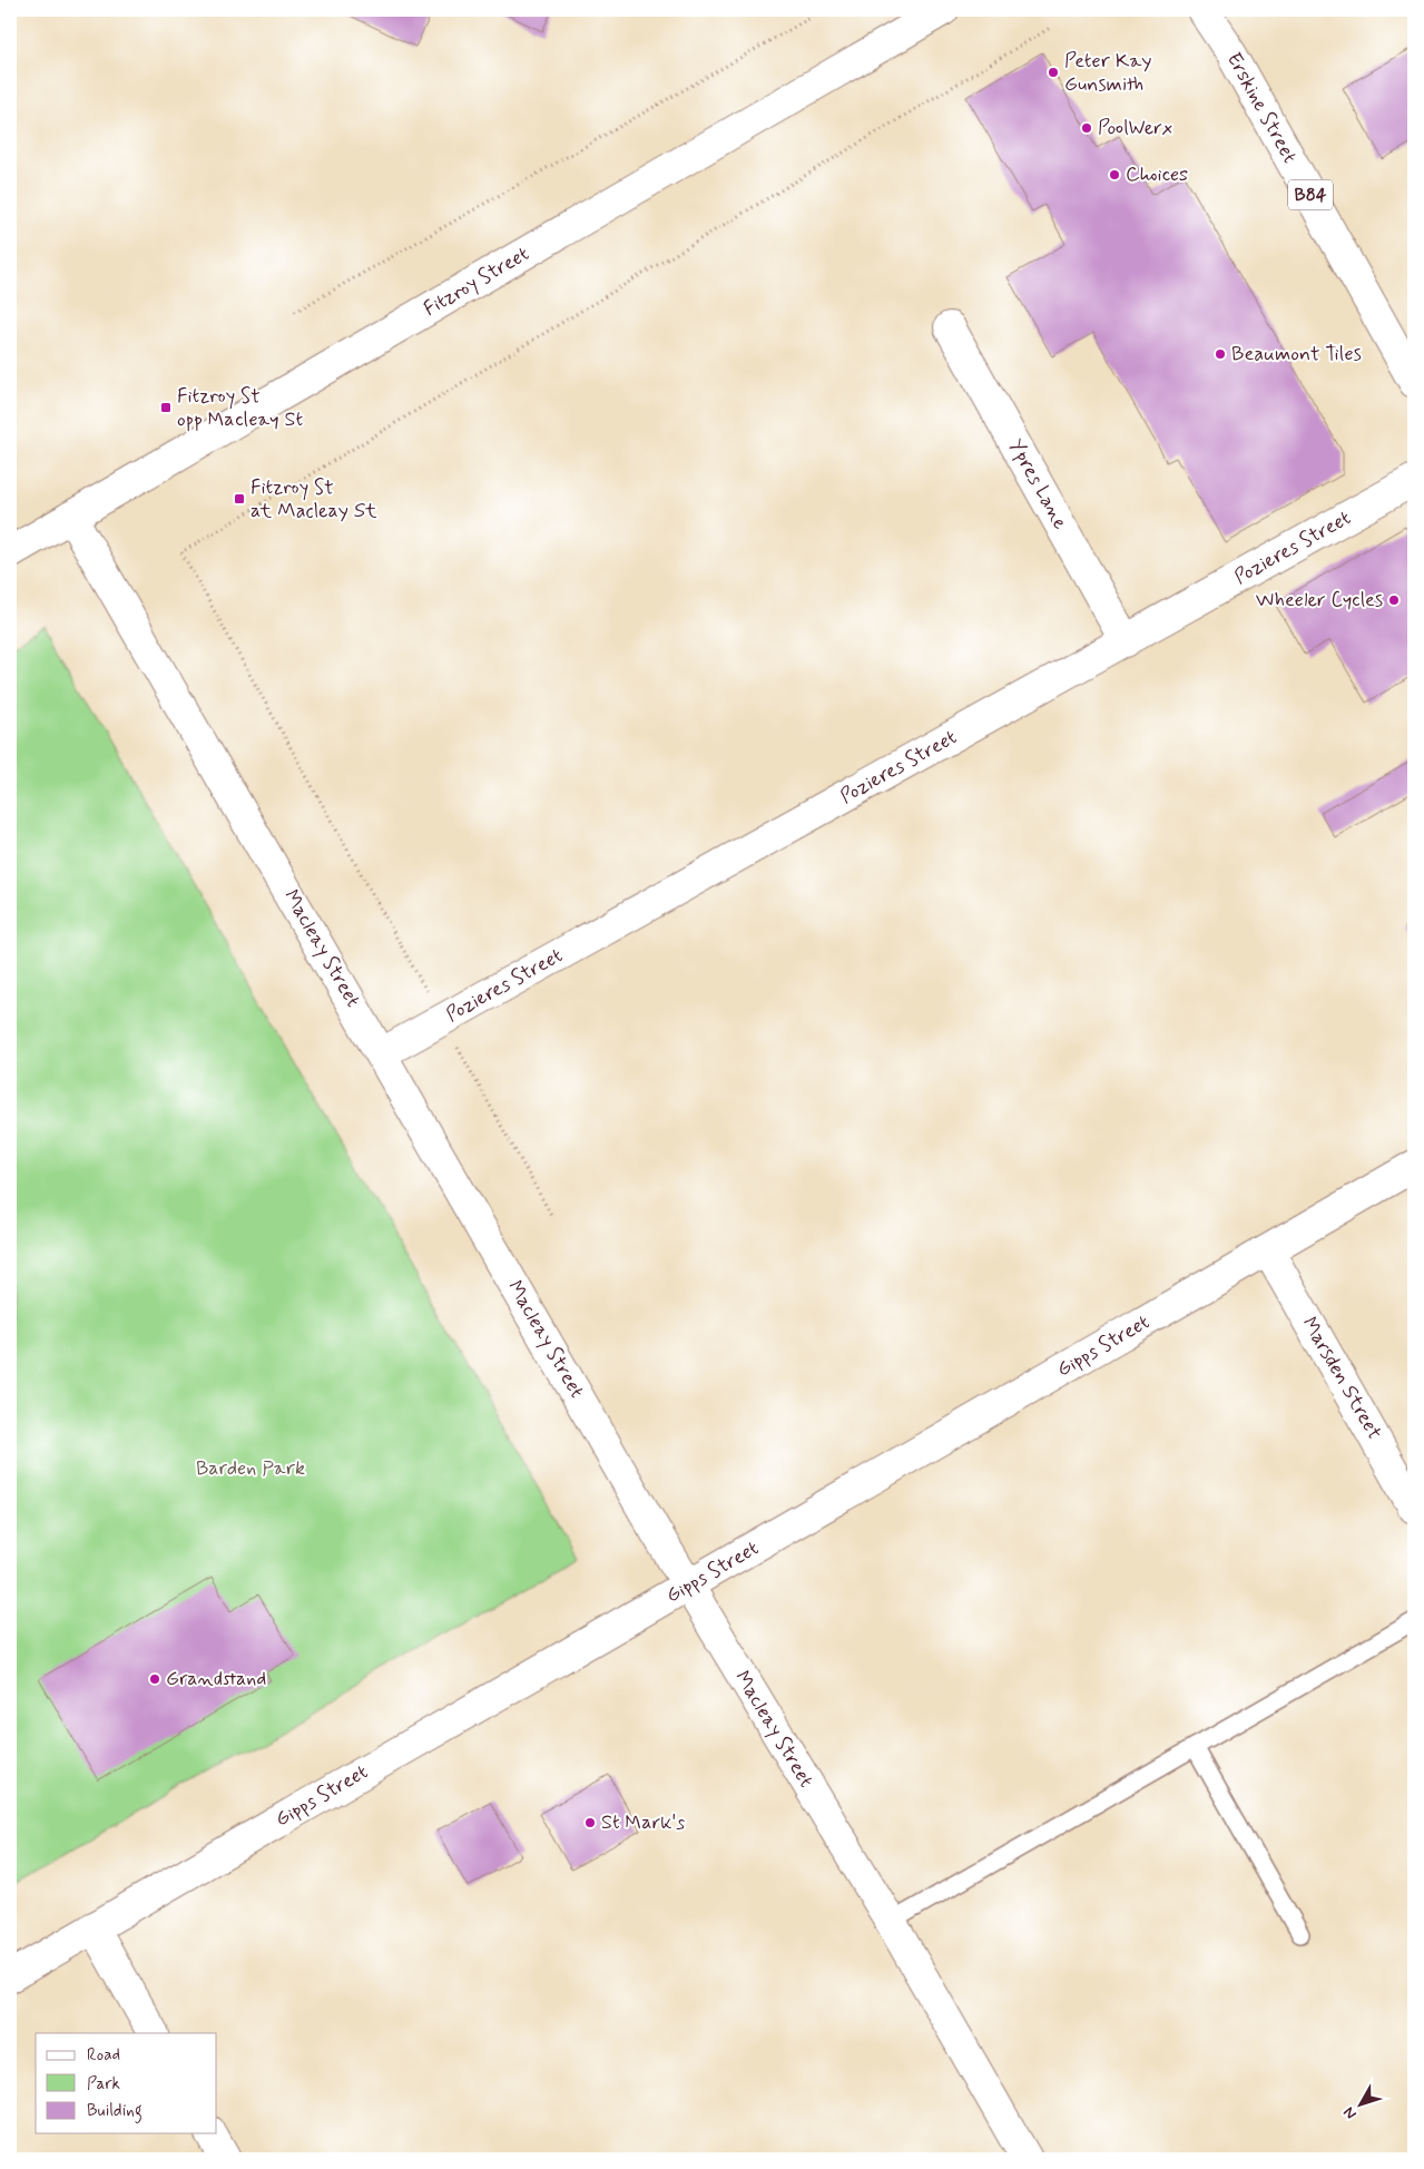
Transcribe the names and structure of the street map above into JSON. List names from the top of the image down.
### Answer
{
  "streets": {
    "street": [
      "Erskine Street",
      "B84",
      "Fitzroy Street",
      "Ypres Lane",
      "Pozieres Street",
      "Macleay Street",
      "Gipps Street",
      "Marsden Street"
    ]
  },
  "crossings": [
    ["Fitzroy Street", "Macleay Street"],
    ["Ypres Lane", "Pozieres Street"],
    ["Pozieres Street", "Macleay Street"],
    ["Macleay Street", "Gipps Street"],
    ["Gipps Street", "Marsden Street"]
  ],
  "parks": ["Barden Park"],
  "places": {
    "other": [
      "Peter Kay Gunsmith",
      "PoolWerx",
      "Choices",
      "Beaumont Tiles",
      "Wheeler Cycles",
      "Grandstand",
      "St Mark's"
    ],
    "transit": ["Fitzroy St opp Macleay St", "Fitzroy St at Macleay St"]
  },
  "legend": ["Road", "Park", "Building"],
  "north": "bottom left"
}
